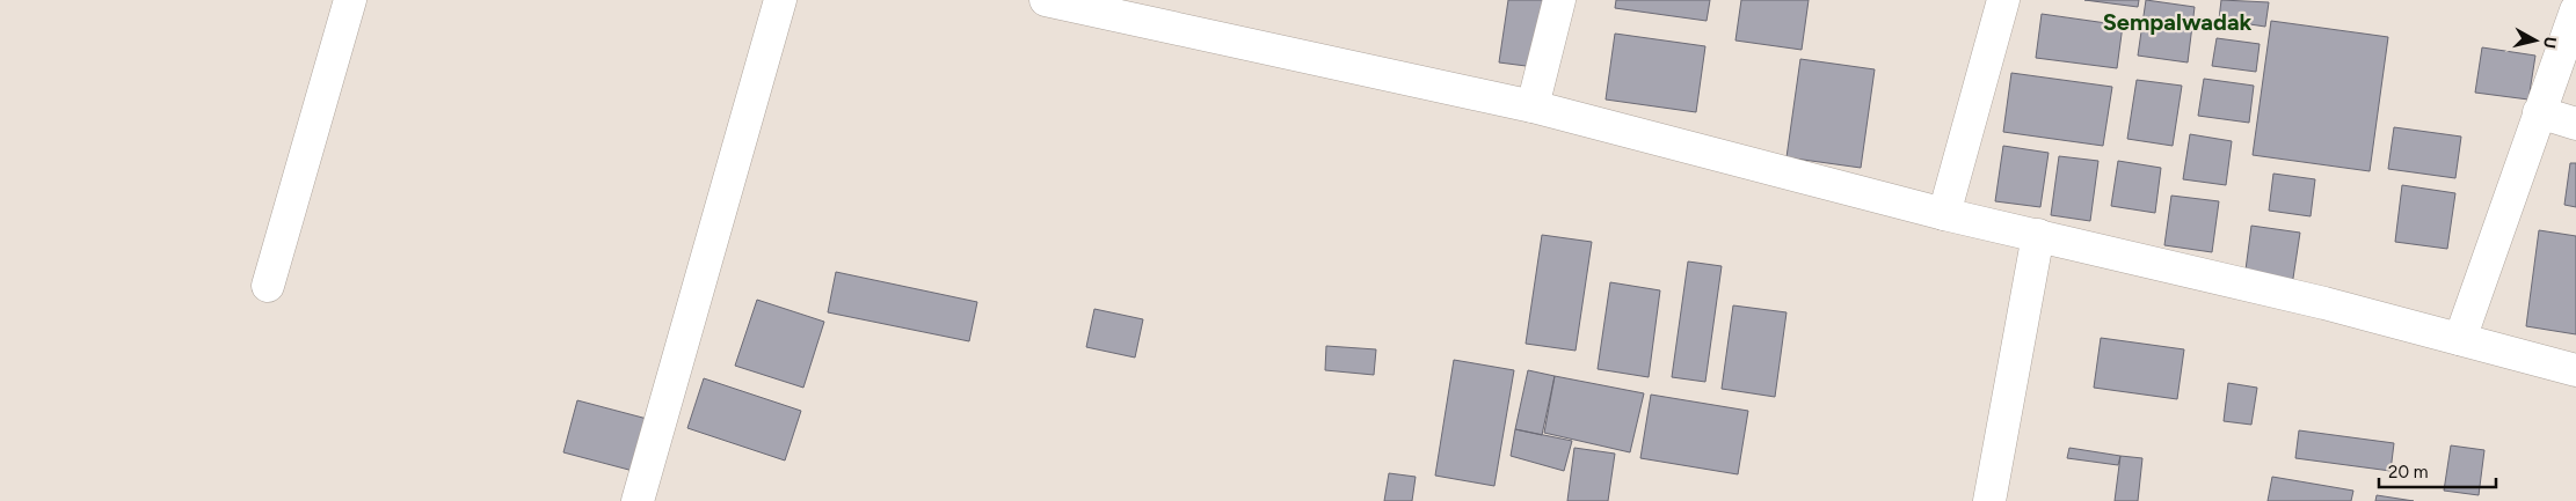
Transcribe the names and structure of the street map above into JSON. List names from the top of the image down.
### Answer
{
  "districts": ["Sempalwadak"],
  "scale_bar": "20 m",
  "north": "right"
}
